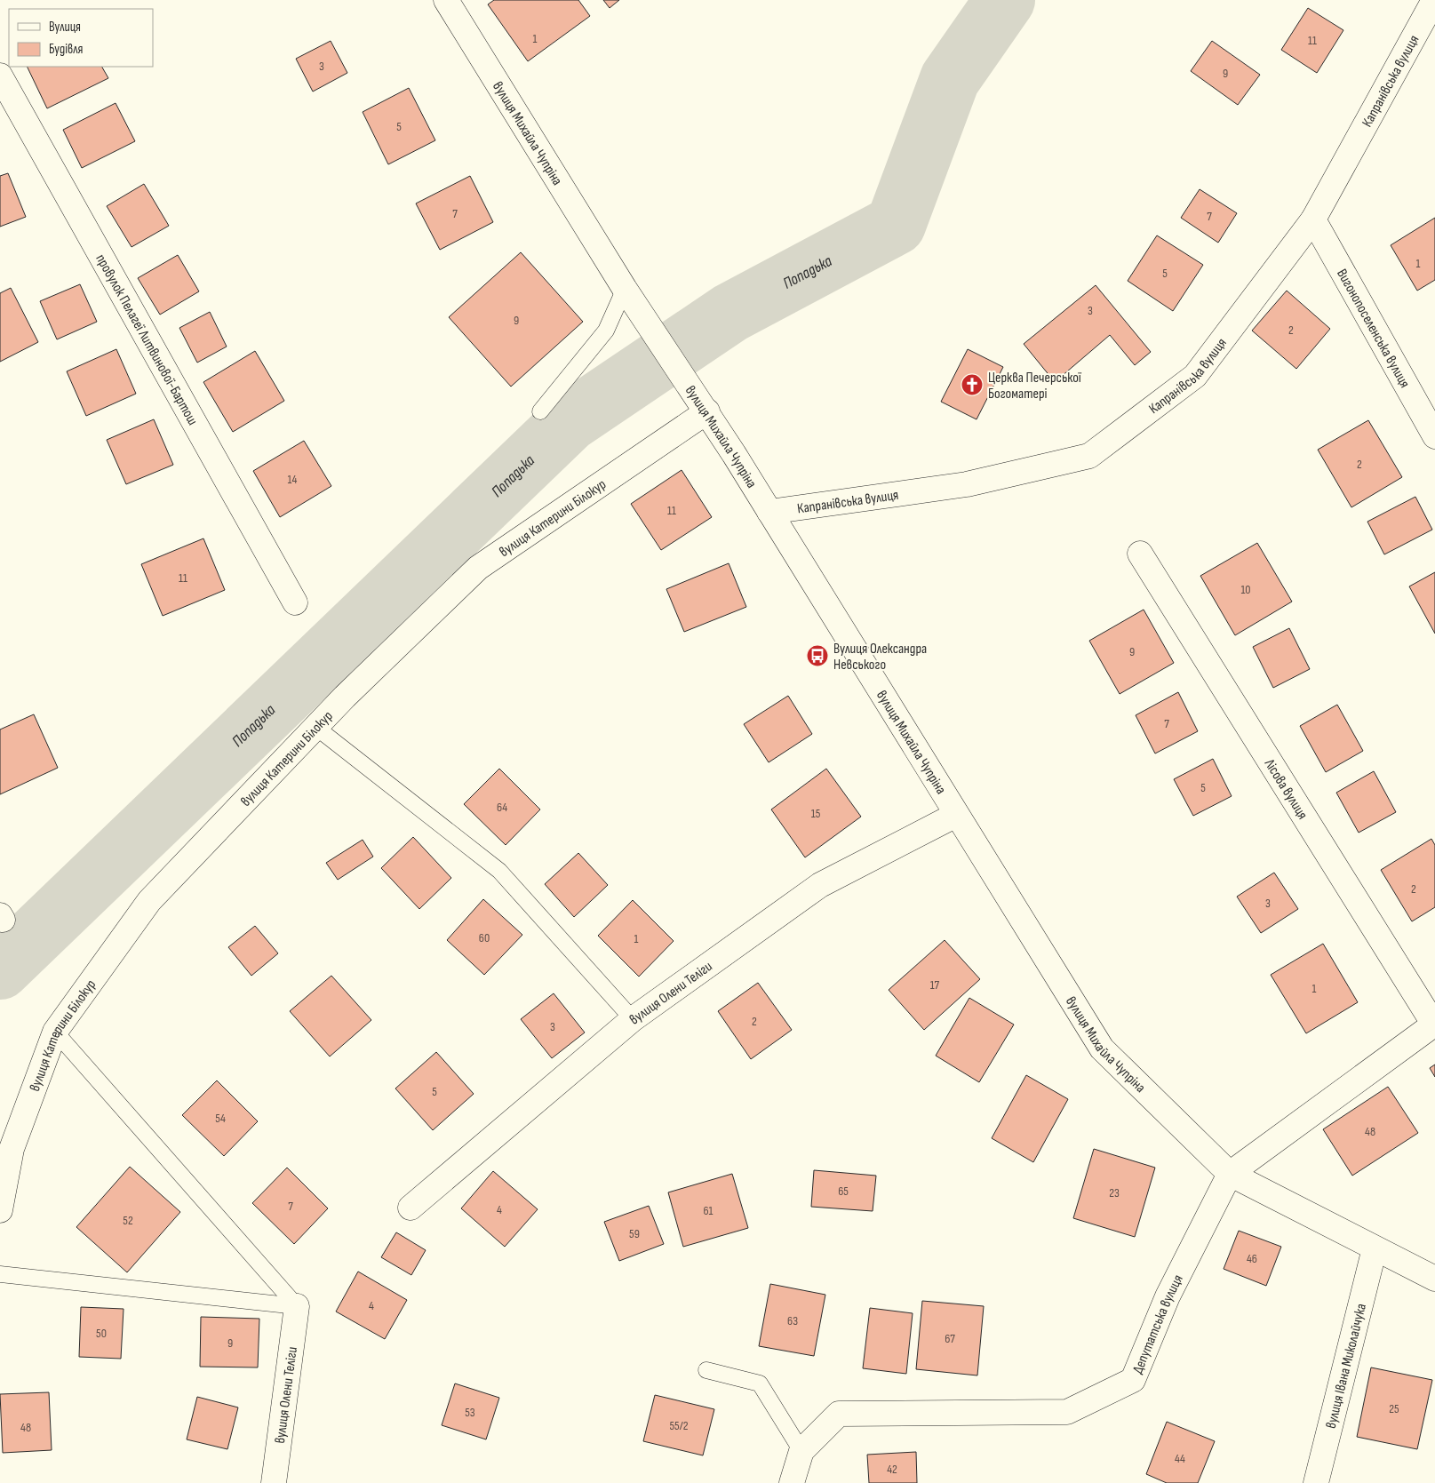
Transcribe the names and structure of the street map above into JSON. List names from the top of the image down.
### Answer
{
  "streets": {
    "street": [
      "Капранівська вулиця",
      "вулиця Михайла Чупріна",
      "Вигонопоселенська вулиця",
      "провулок Пелагеї Литвинової-Бартош",
      "вулиця Катерини Білокур",
      "Лісова вулиця",
      "вулиця Олени Теліги",
      "Депутатська вулиця",
      "вулиця Івана Миколайчука"
    ]
  },
  "crossings": [
    ["Капранівська вулиця", "вулиця Михайла Чупріна"],
    ["Капранівська вулиця", "Вигонопоселенська вулиця"],
    ["вулиця Михайла Чупріна", "вулиця Катерини Білокур"],
    ["вулиця Михайла Чупріна", "вулиця Олени Теліги"],
    ["вулиця Михайла Чупріна", "Депутатська вулиця"],
    ["вулиця Михайла Чупріна", "вулиця Івана Миколайчука"],
    ["Лісова вулиця", "Депутатська вулиця"]
  ],
  "water": ["Попадька"],
  "places": {
    "church": ["Церква Печерської Богоматері"],
    "bus stop": ["Вулиця Олександра Невського"]
  },
  "house_numbers": [
    "1",
    "11",
    "3",
    "9",
    "5",
    "7",
    "7",
    "1",
    "5",
    "3",
    "9",
    "2",
    "2",
    "14",
    "11",
    "11",
    "10",
    "9",
    "7",
    "5",
    "64",
    "15",
    "2",
    "3",
    "60",
    "1",
    "17",
    "1",
    "2",
    "3",
    "5",
    "54",
    "48",
    "65",
    "23",
    "7",
    "4",
    "61",
    "52",
    "59",
    "46",
    "4",
    "63",
    "50",
    "67",
    "9",
    "25",
    "53",
    "55/2",
    "48",
    "44",
    "42"
  ],
  "legend": ["Вулиця", "Будівля"]
}
